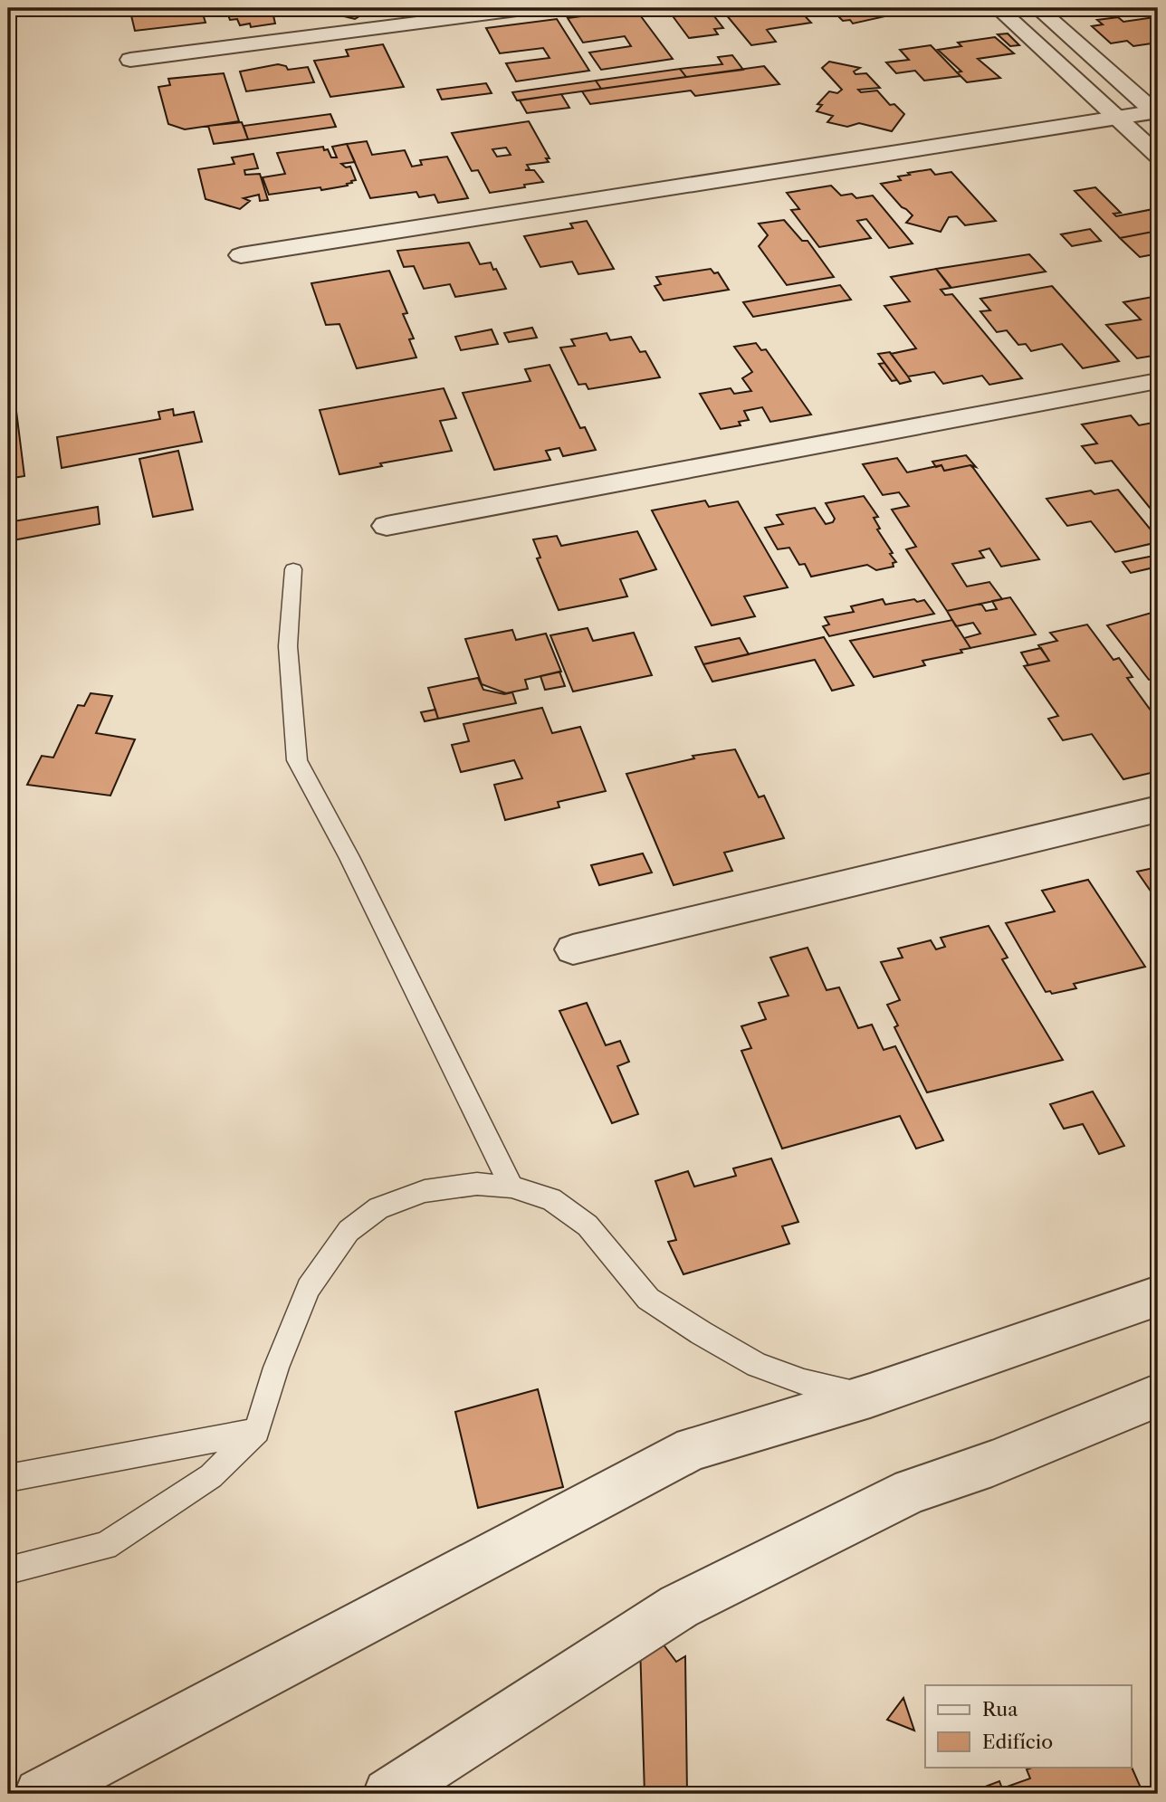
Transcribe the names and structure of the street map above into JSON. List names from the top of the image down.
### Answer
{
  "legend": ["Rua", "Edifício"]
}
